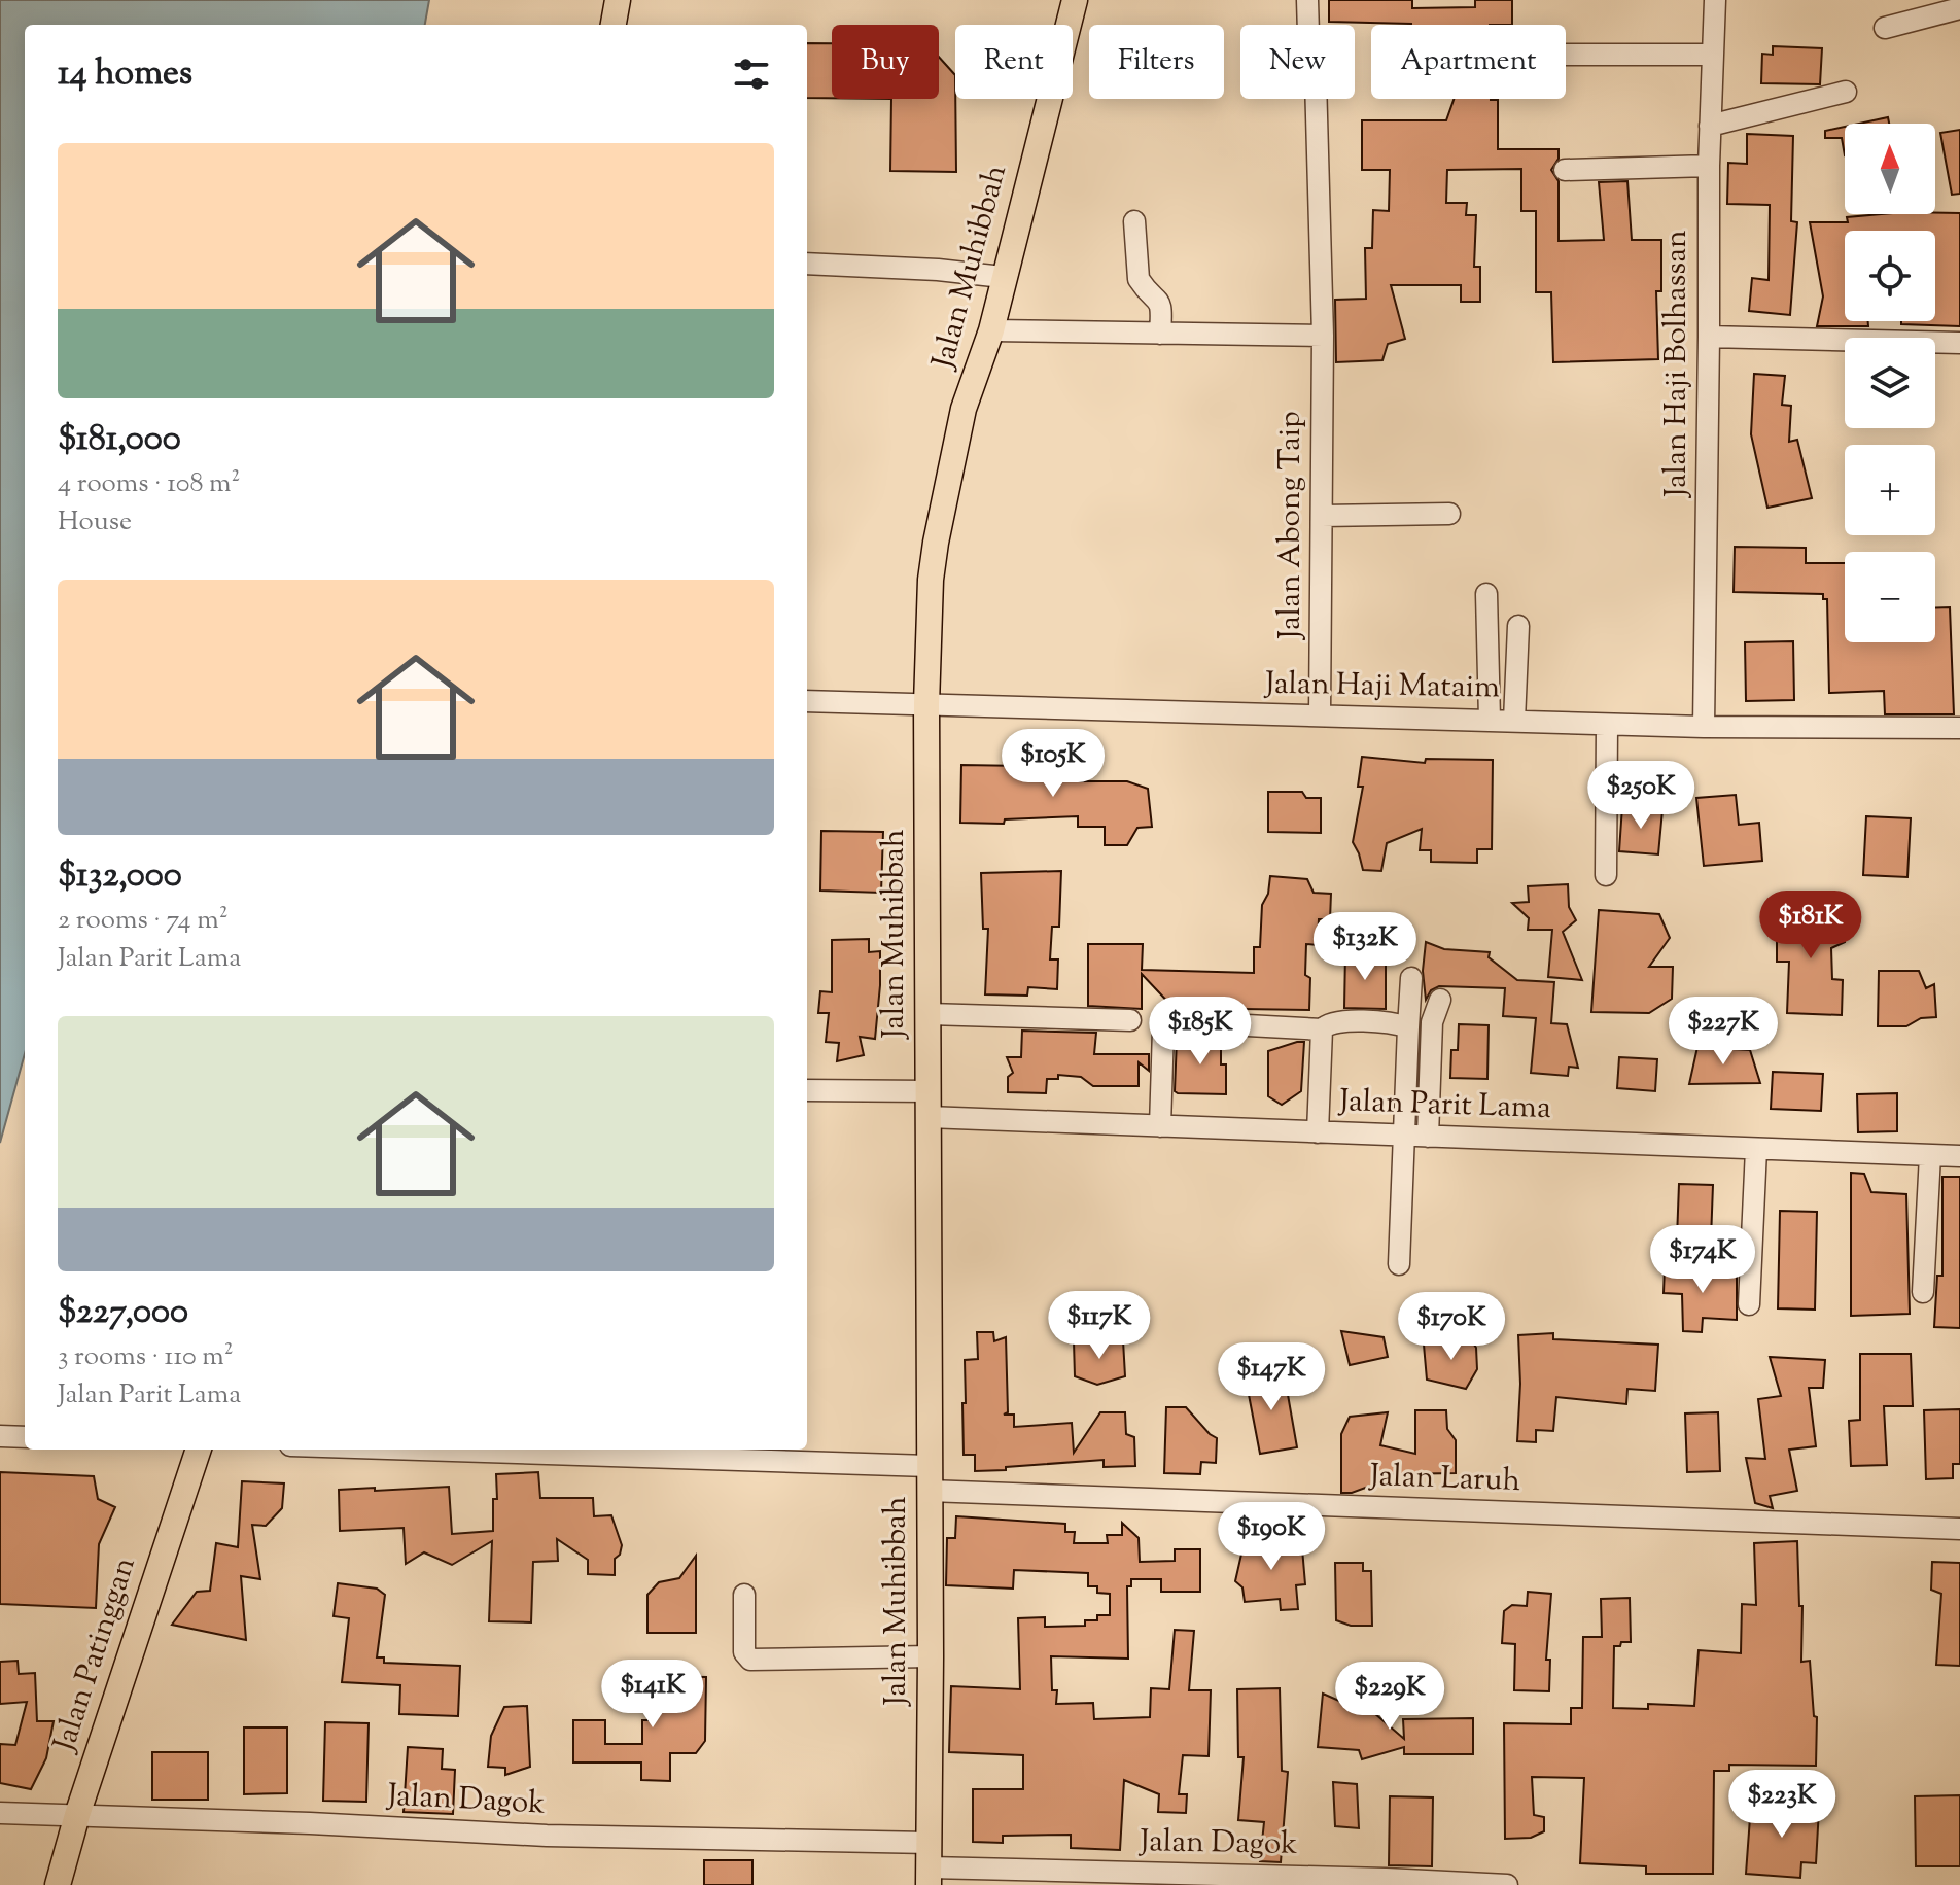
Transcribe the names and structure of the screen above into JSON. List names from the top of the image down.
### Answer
{
  "streets": {
    "main road": ["Jalan Muhibbah", "Jalan Patinggan"],
    "street": [
      "Jalan Haji Bolhassan",
      "Jalan Abong Taip",
      "Jalan Haji Mataim",
      "Jalan Parit Lama",
      "Jalan Laruh",
      "Jalan Dagok"
    ]
  },
  "crossings": [
    ["Jalan Muhibbah", "Jalan Haji Mataim"],
    ["Jalan Muhibbah", "Jalan Parit Lama"],
    ["Jalan Muhibbah", "Jalan Laruh"],
    ["Jalan Muhibbah", "Jalan Dagok"],
    ["Jalan Haji Bolhassan", "Jalan Haji Mataim"],
    ["Jalan Abong Taip", "Jalan Haji Mataim"],
    ["Jalan Patinggan", "Jalan Dagok"]
  ],
  "north": "top",
  "page": {
    "chip": [
      "Buy",
      "Rent",
      "Filters",
      "New",
      "Apartment"
    ],
    "heading": "14 homes",
    "map_buttons": ["+", "−"],
    "list": [
      {
        "name": "$181,000",
        "note": "4 rooms · 108 m² · House"
      },
      {
        "name": "$132,000",
        "note": "2 rooms · 74 m² · Jalan Parit Lama"
      },
      {
        "name": "$227,000",
        "note": "3 rooms · 110 m² · Jalan Parit Lama"
      }
    ],
    "price": [
      "$105K",
      "$250K",
      "$181K",
      "$132K",
      "$185K",
      "$227K",
      "$174K",
      "$117K",
      "$170K",
      "$147K",
      "$190K",
      "$141K",
      "$229K",
      "$223K"
    ]
  }
}
